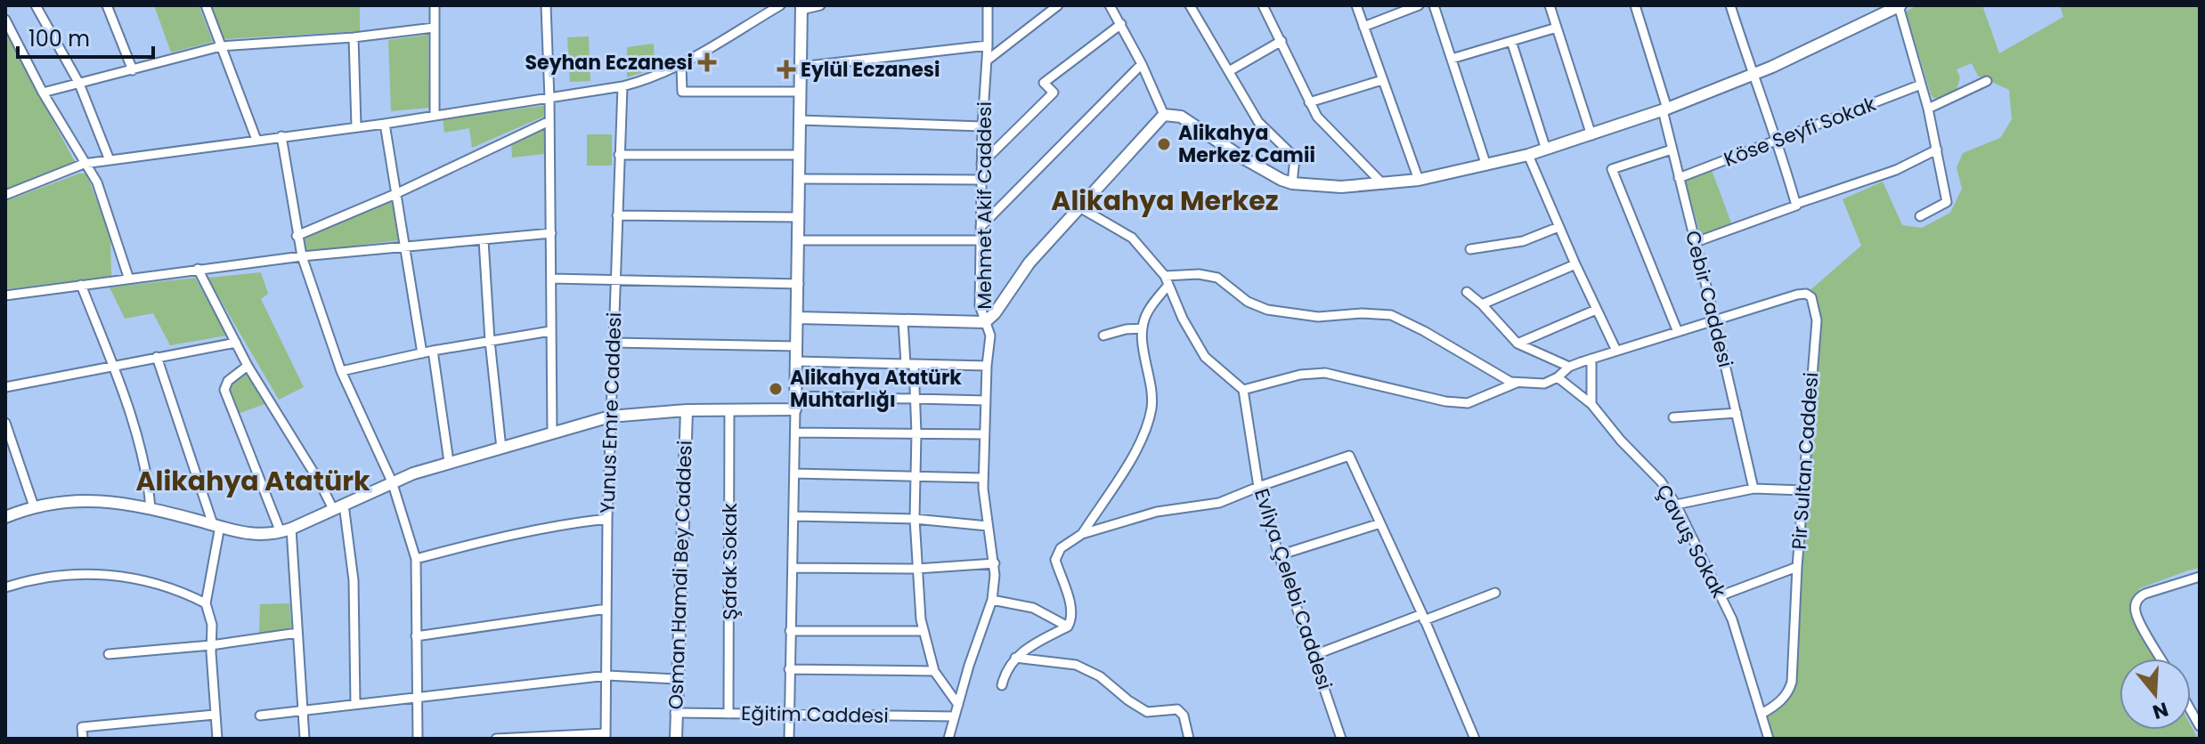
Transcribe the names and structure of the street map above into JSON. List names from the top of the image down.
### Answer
{
  "streets": {
    "street": [
      "Köse Seyfi Sokak",
      "Mehmet Akif Caddesi",
      "Cebir Caddesi",
      "Yunus Emre Caddesi",
      "Pir Sultan Caddesi",
      "Çavuş Sokak",
      "Şafak Sokak",
      "Osman Hamdi Bey Caddesi",
      "Evliya Çelebi Caddesi",
      "Eğitim Caddesi"
    ]
  },
  "crossings": [
    ["Köse Seyfi Sokak", "Cebir Caddesi"],
    ["Mehmet Akif Caddesi", "Eğitim Caddesi"],
    ["Cebir Caddesi", "Pir Sultan Caddesi"],
    ["Pir Sultan Caddesi", "Çavuş Sokak"],
    ["Şafak Sokak", "Eğitim Caddesi"],
    ["Osman Hamdi Bey Caddesi", "Eğitim Caddesi"]
  ],
  "districts": ["Alikahya Merkez", "Alikahya Atatürk"],
  "places": {
    "health": ["Seyhan Eczanesi", "Eylül Eczanesi"],
    "other": ["Alikahya Merkez Camii", "Alikahya Atatürk Muhtarlığı"]
  },
  "scale_bar": "100 m",
  "north": "bottom"
}
